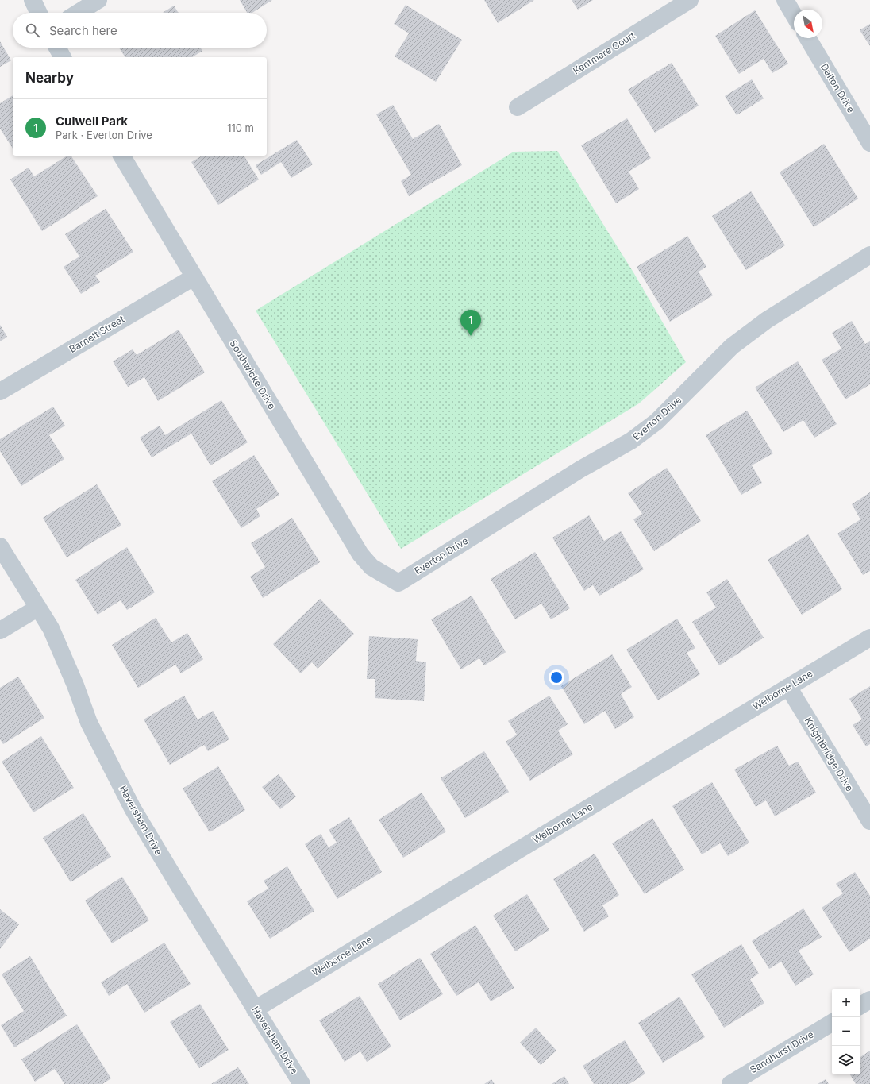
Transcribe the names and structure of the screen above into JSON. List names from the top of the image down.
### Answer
{
  "streets": {
    "street": [
      "Kentmere Court",
      "Dalton Drive",
      "Barnett Street",
      "Southwicke Drive",
      "Everton Drive",
      "Welborne Lane",
      "Knightbridge Drive",
      "Haversham Drive",
      "Sandhurst Drive"
    ]
  },
  "crossings": [
    ["Barnett Street", "Southwicke Drive"],
    ["Southwicke Drive", "Everton Drive"],
    ["Welborne Lane", "Knightbridge Drive"],
    ["Welborne Lane", "Haversham Drive"]
  ],
  "north": "bottom right",
  "page": {
    "search": "Search here",
    "heading": "Nearby",
    "list": [
      {
        "mark": "1",
        "name": "Culwell Park",
        "note": "Park · Everton Drive",
        "value": "110 m"
      }
    ],
    "pins": "1",
    "map_buttons": ["+", "−"]
  }
}
